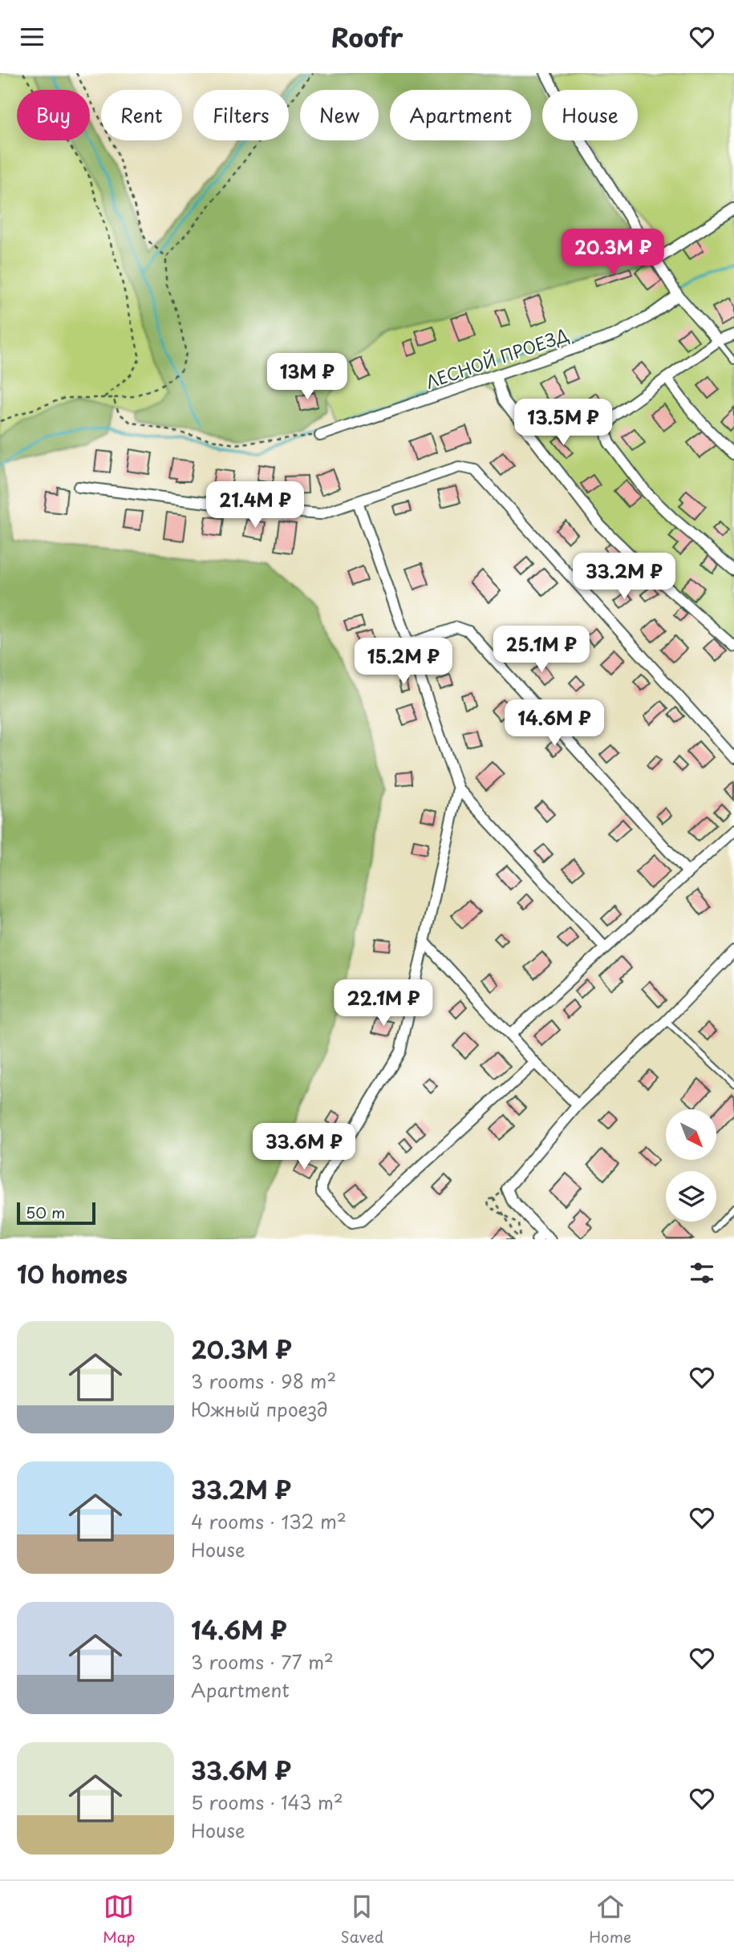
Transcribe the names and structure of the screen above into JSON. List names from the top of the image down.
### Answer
{
  "streets": {
    "street": ["ЛЕСНОЙ ПРОЕЗД"]
  },
  "scale_bar": "50 m",
  "north": "bottom right",
  "page": {
    "header": "Roofr",
    "chip": [
      "Buy",
      "Rent",
      "Filters",
      "New",
      "Apartment",
      "House"
    ],
    "price": [
      "20.3M ₽",
      "13M ₽",
      "13.5M ₽",
      "21.4M ₽",
      "33.2M ₽",
      "25.1M ₽",
      "15.2M ₽",
      "14.6M ₽",
      "22.1M ₽",
      "33.6M ₽"
    ],
    "scale": "50 m",
    "heading": "10 homes",
    "list": [
      {
        "name": "20.3M ₽",
        "note": "3 rooms · 98 m² · Южный проезд"
      },
      {
        "name": "33.2M ₽",
        "note": "4 rooms · 132 m² · House"
      },
      {
        "name": "14.6M ₽",
        "note": "3 rooms · 77 m² · Apartment"
      },
      {
        "name": "33.6M ₽",
        "note": "5 rooms · 143 m² · House"
      }
    ],
    "tabs": ["Map", "Saved", "Home"]
  }
}
